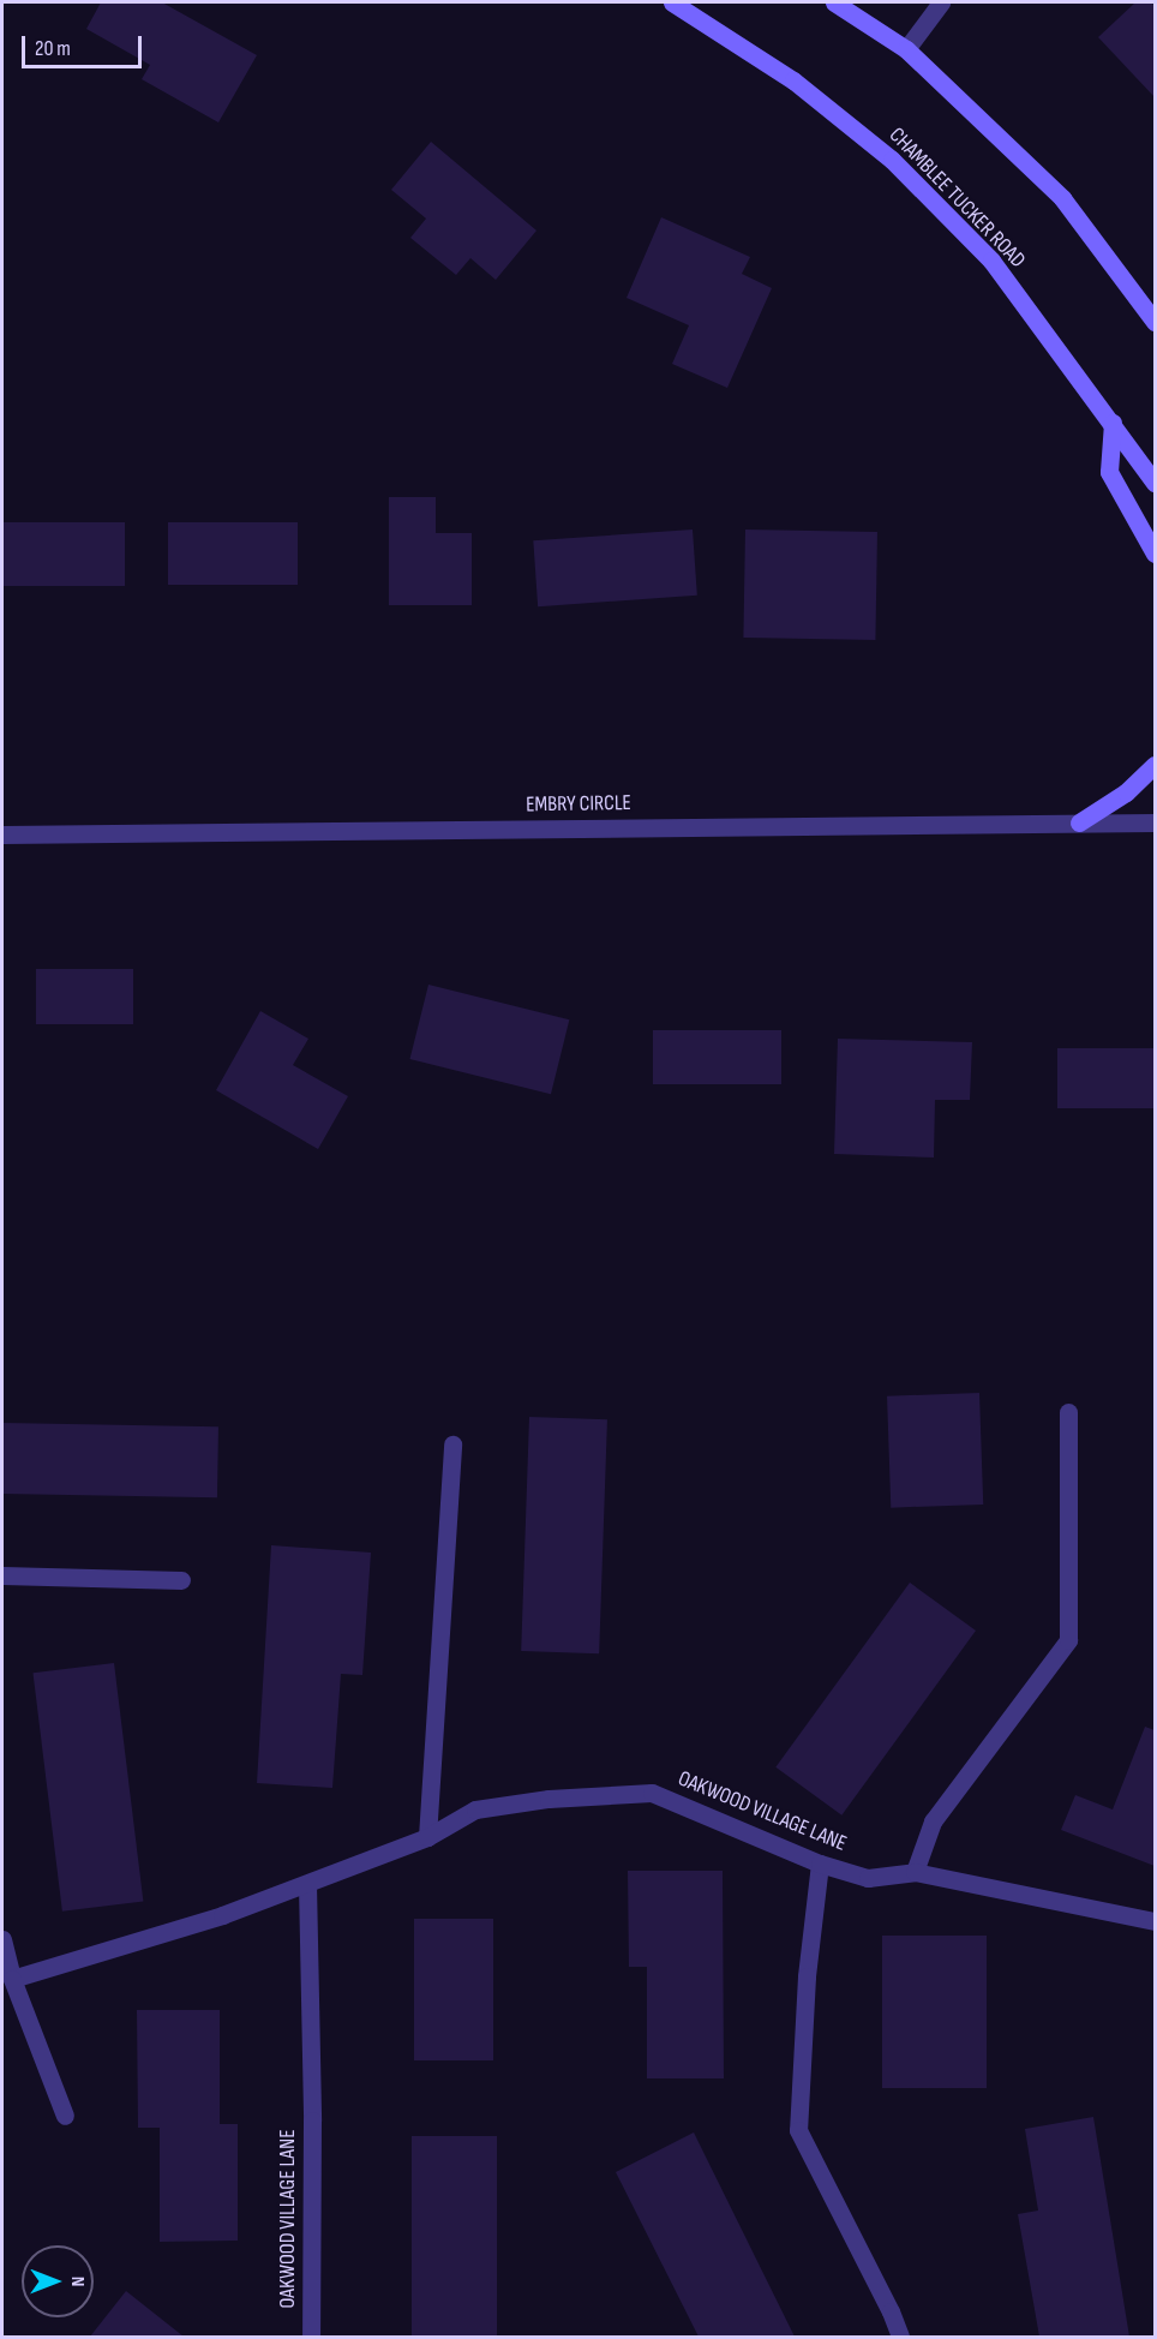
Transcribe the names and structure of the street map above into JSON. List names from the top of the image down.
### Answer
{
  "streets": {
    "main road": ["CHAMBLEE TUCKER ROAD"],
    "street": ["EMBRY CIRCLE", "OAKWOOD VILLAGE LANE"]
  },
  "scale_bar": "20 m",
  "north": "right"
}
